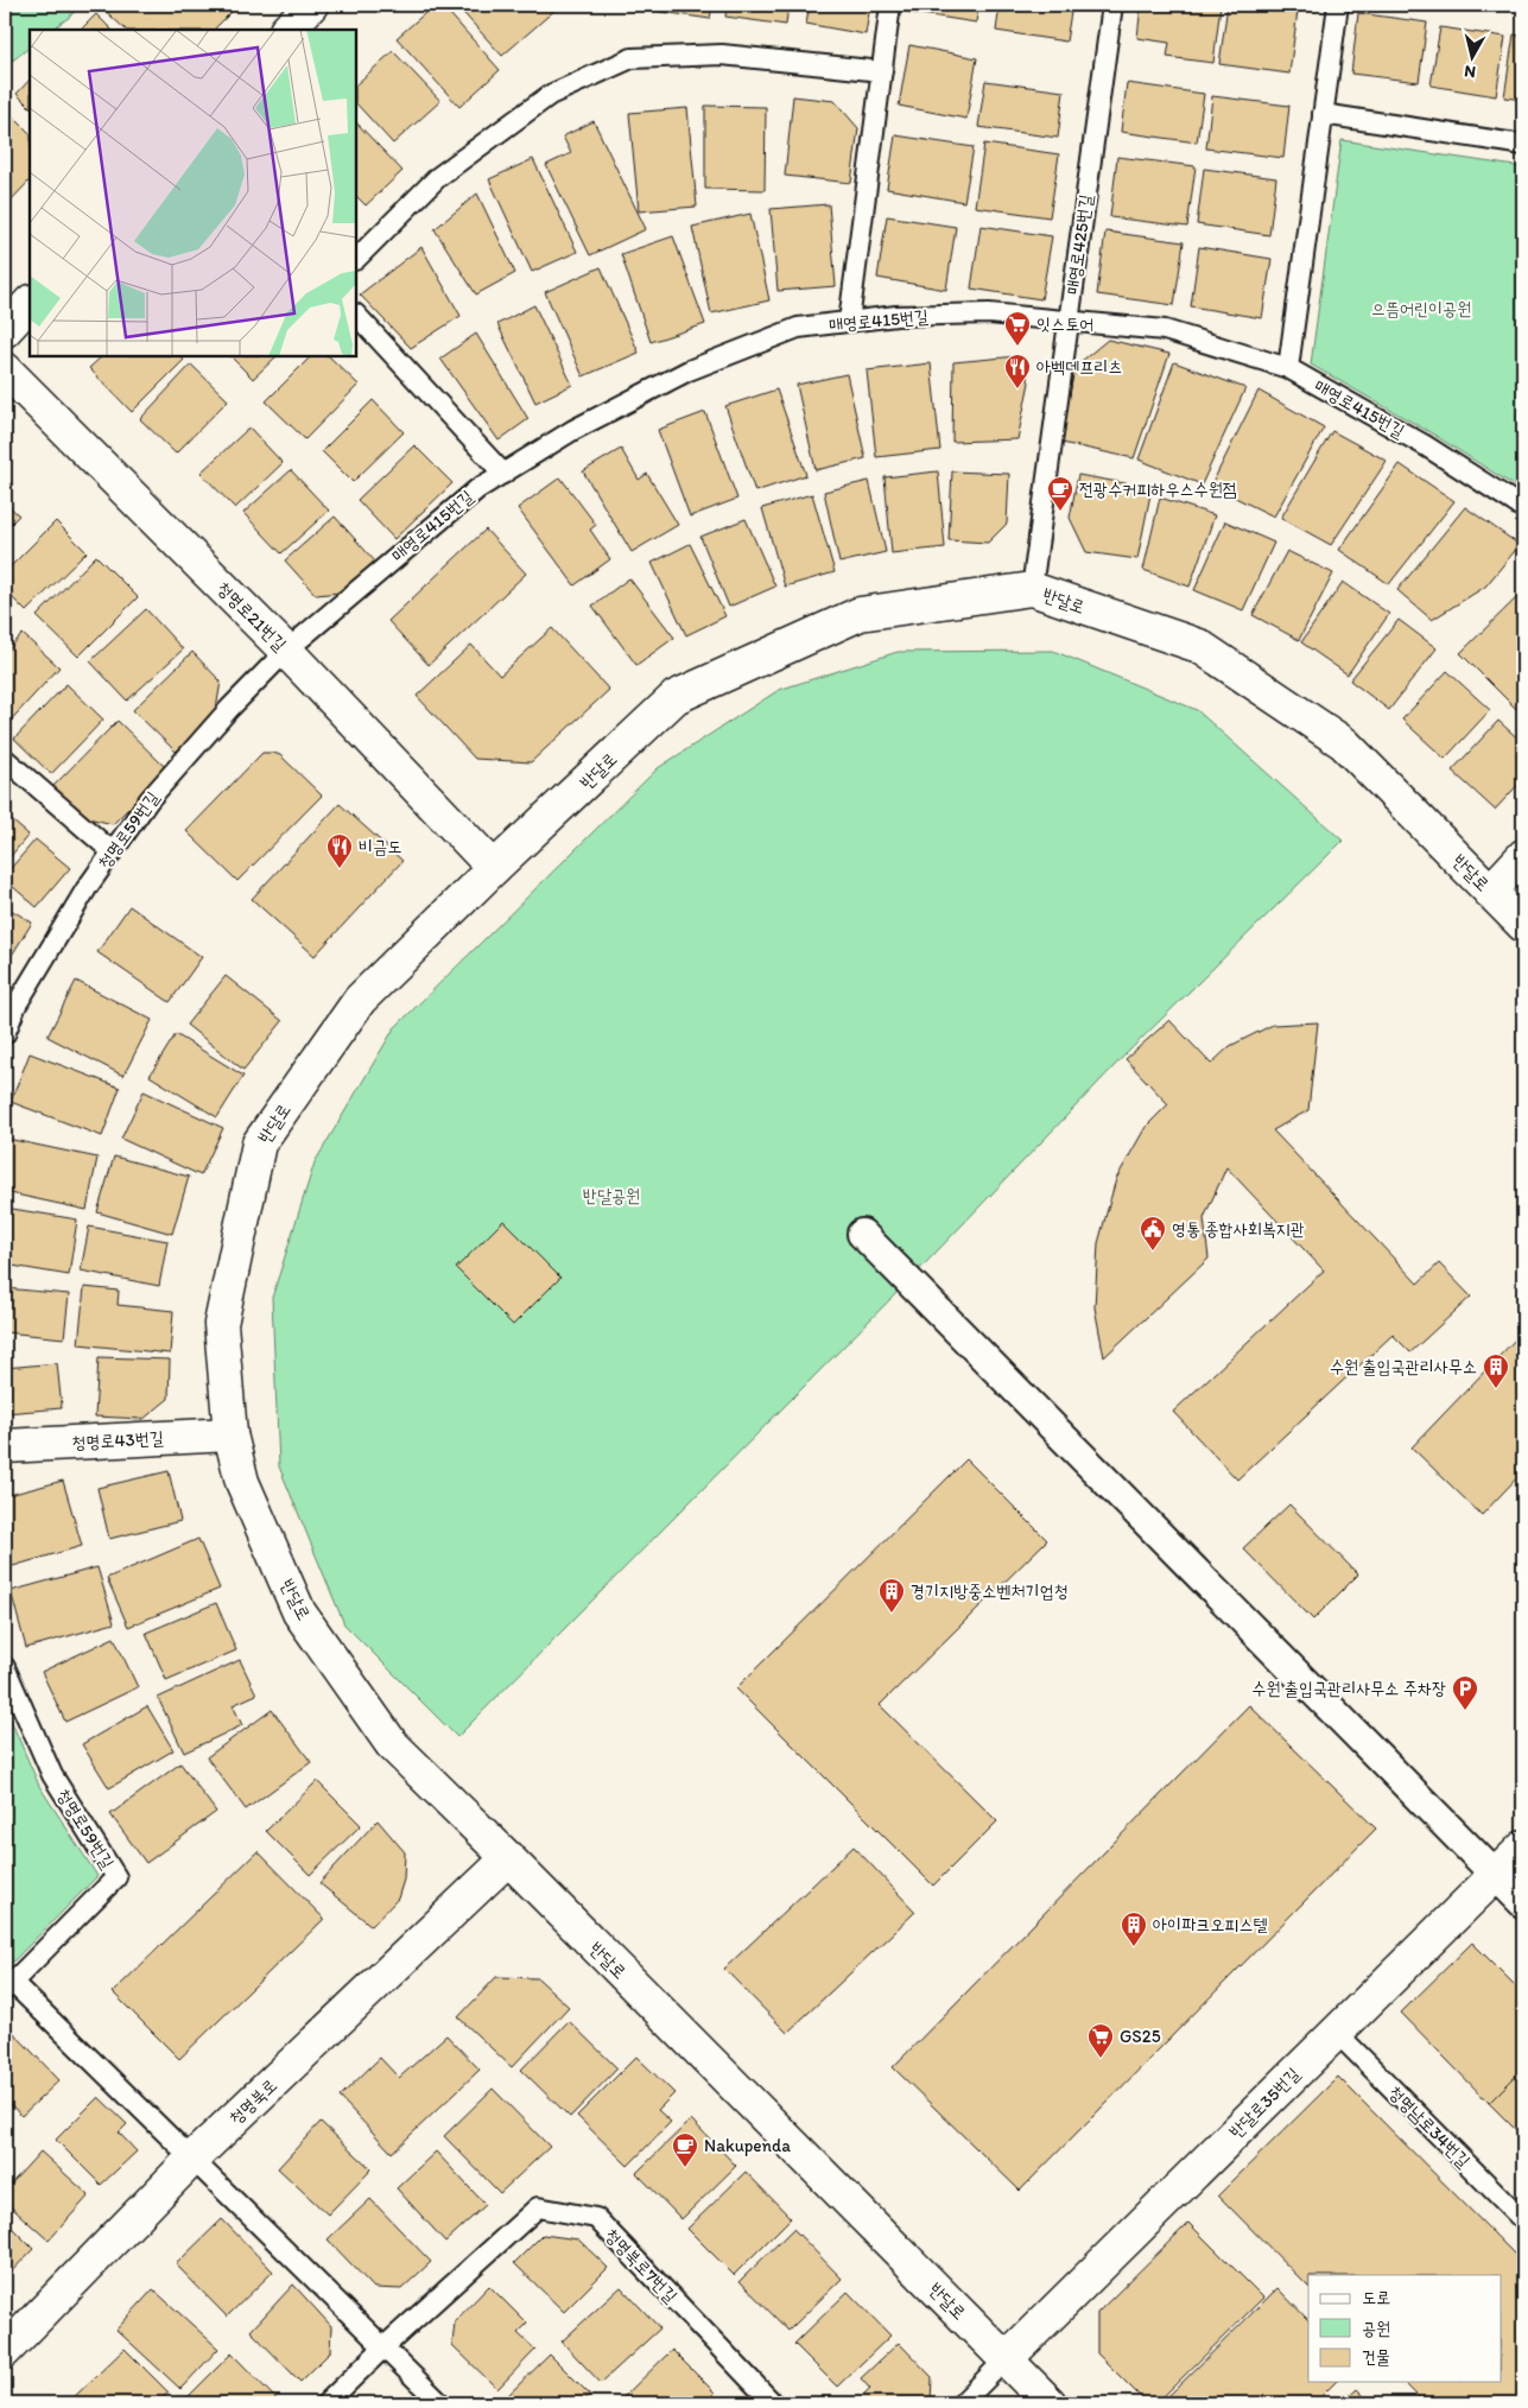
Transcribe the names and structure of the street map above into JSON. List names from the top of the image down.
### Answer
{
  "streets": {
    "street": [
      "반달로",
      "청명로21번길",
      "청명로43번길",
      "청명북로",
      "반달로35번길"
    ],
    "lane": [
      "매영로425번길",
      "매영로415번길",
      "청명로59번길",
      "청명남로34번길",
      "청명북로7번길"
    ]
  },
  "crossings": [
    ["매영로425번길", "매영로415번길"],
    ["매영로425번길", "반달로"],
    ["매영로415번길", "청명로21번길"],
    ["매영로415번길", "청명로59번길"],
    ["반달로", "청명로21번길"],
    ["반달로", "청명로43번길"],
    ["반달로", "청명북로"],
    ["반달로", "반달로35번길"],
    ["청명로21번길", "청명로59번길"],
    ["반달로35번길", "청명남로34번길"]
  ],
  "parks": ["으뜸어린이공원", "반달공원"],
  "places": {
    "supermarket": ["잇스토어", "GS25"],
    "restaurant": ["아벡데프리츠", "비금도"],
    "cafe": ["전광수커피하우스수원점", "Nakupenda"],
    "public building": ["영통 종합사회복지관"],
    "building": ["수원 출입국관리사무소", "경기지방중소벤처기업청", "아이파크오피스텔"],
    "parking": ["수원 출입국관리사무소 주차장"]
  },
  "legend": ["도로", "공원", "건물"],
  "north": "bottom"
}
